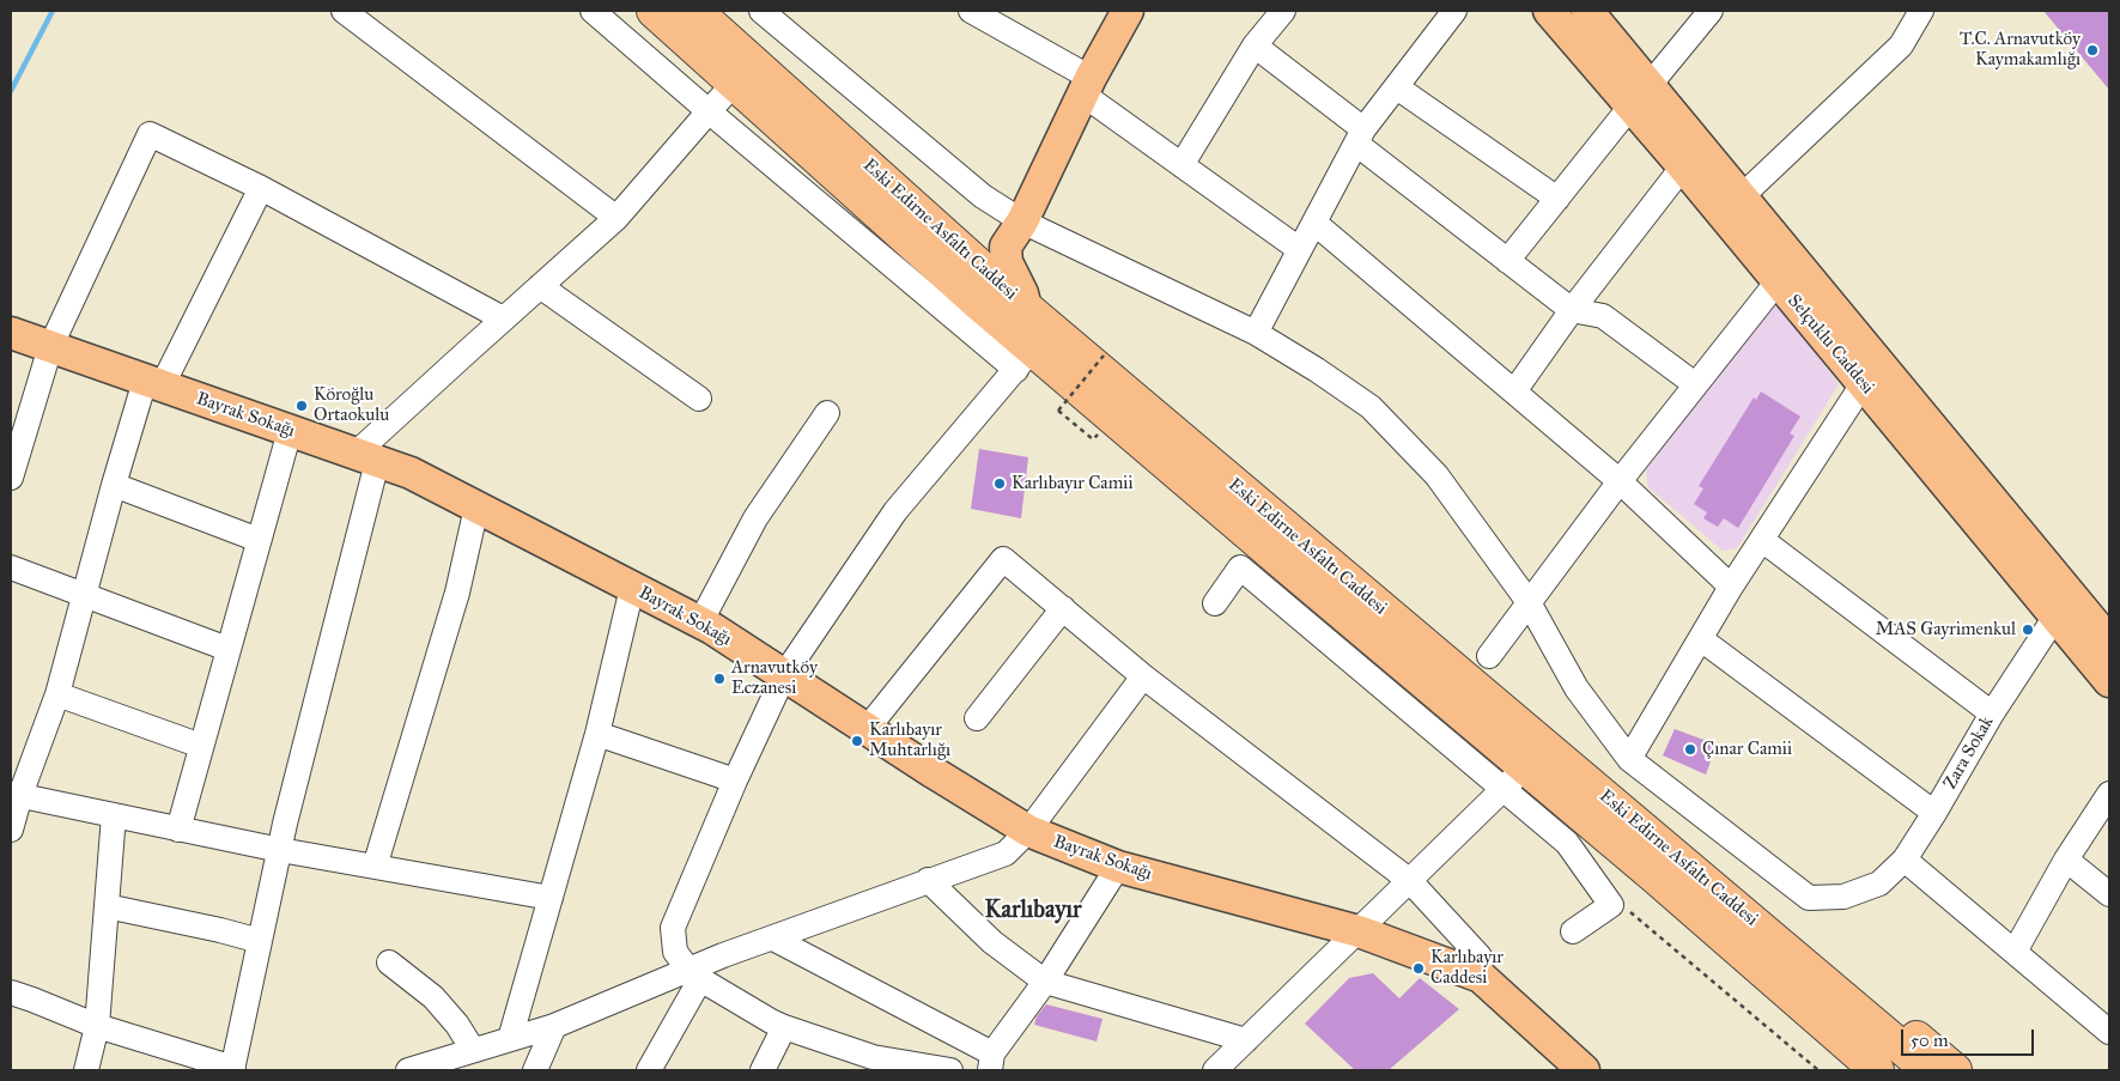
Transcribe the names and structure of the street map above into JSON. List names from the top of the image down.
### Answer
{
  "streets": {
    "highway": ["Eski Edirne Asfaltı Caddesi"],
    "main road": ["Selçuklu Caddesi", "Bayrak Sokağı"],
    "street": ["Zara Sokak"]
  },
  "crossings": [
    ["Selçuklu Caddesi", "Zara Sokak"]
  ],
  "districts": ["Karlıbayır"],
  "places": [
    "T.C. Arnavutköy Kaymakamlığı",
    "Köroğlu Ortaokulu",
    "Karlıbayır Camii",
    "MAS Gayrimenkul",
    "Arnavutköy Eczanesi",
    "Karlıbayır Muhtarlığı",
    "Çınar Camii",
    "Karlıbayır Caddesi"
  ],
  "scale_bar": "50 m"
}
